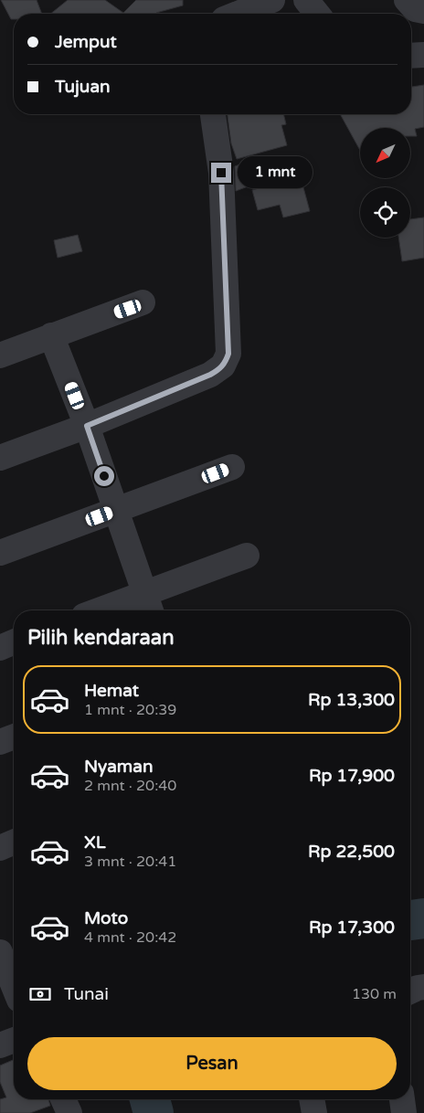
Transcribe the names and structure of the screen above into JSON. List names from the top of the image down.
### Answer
{
  "north": "bottom left",
  "page": {
    "banner": ["Jemput", "Tujuan"],
    "bubble": "1 mnt",
    "heading": "Pilih kendaraan",
    "list": [
      {
        "name": "Hemat",
        "note": "1 mnt · 20:39",
        "value": "Rp 13,300"
      },
      {
        "name": "Nyaman",
        "note": "2 mnt · 20:40",
        "value": "Rp 17,900"
      },
      {
        "name": "XL",
        "note": "3 mnt · 20:41",
        "value": "Rp 22,500"
      },
      {
        "name": "Moto",
        "note": "4 mnt · 20:42",
        "value": "Rp 17,300"
      }
    ],
    "pay": ["Tunai", "130 m"],
    "buttons": "Pesan"
  }
}
